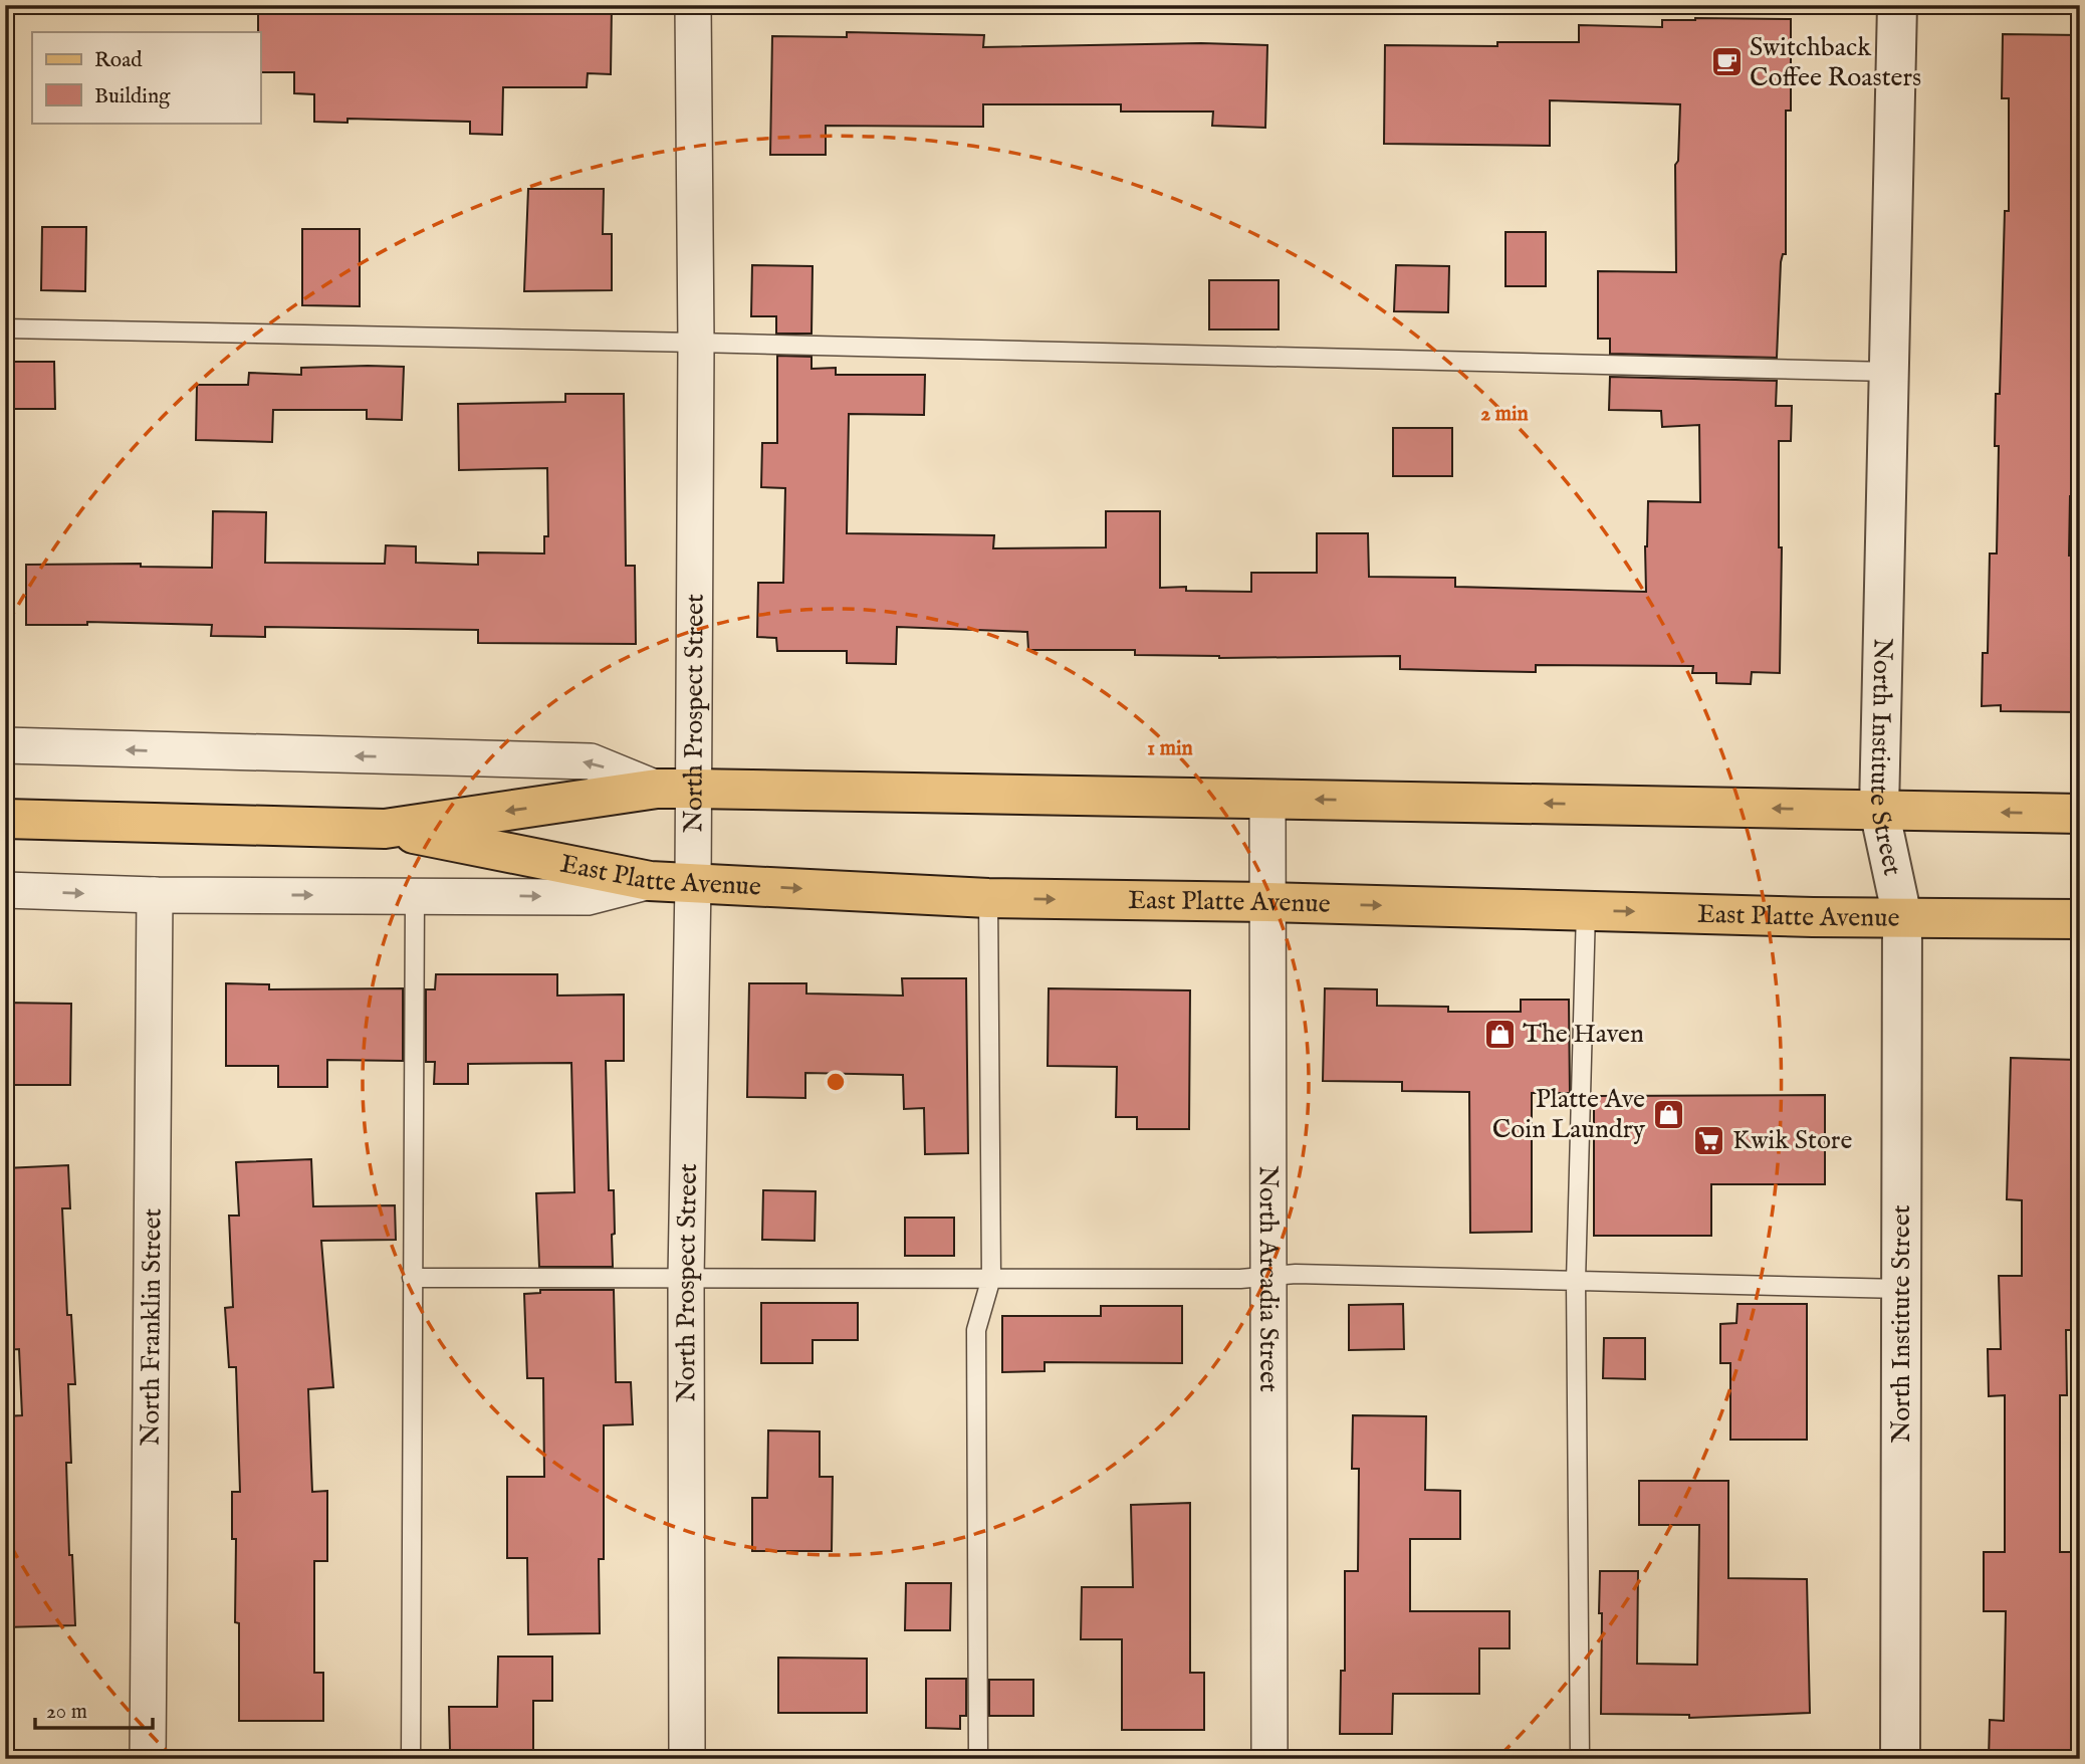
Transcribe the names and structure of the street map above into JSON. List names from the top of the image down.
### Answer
{
  "streets": {
    "main road": ["East Platte Avenue"],
    "street": [
      "North Prospect Street",
      "North Institute Street",
      "North Arcadia Street",
      "North Franklin Street"
    ]
  },
  "crossings": [
    ["North Prospect Street", "East Platte Avenue"],
    ["North Institute Street", "East Platte Avenue"],
    ["East Platte Avenue", "North Arcadia Street"]
  ],
  "places": {
    "cafe": ["Switchback Coffee Roasters"],
    "shop": ["The Haven", "Platte Ave Coin Laundry"],
    "supermarket": ["Kwik Store"]
  },
  "legend": ["Road", "Building"],
  "scale_bar": "20 m",
  "rings": ["2 min", "1 min"]
}
